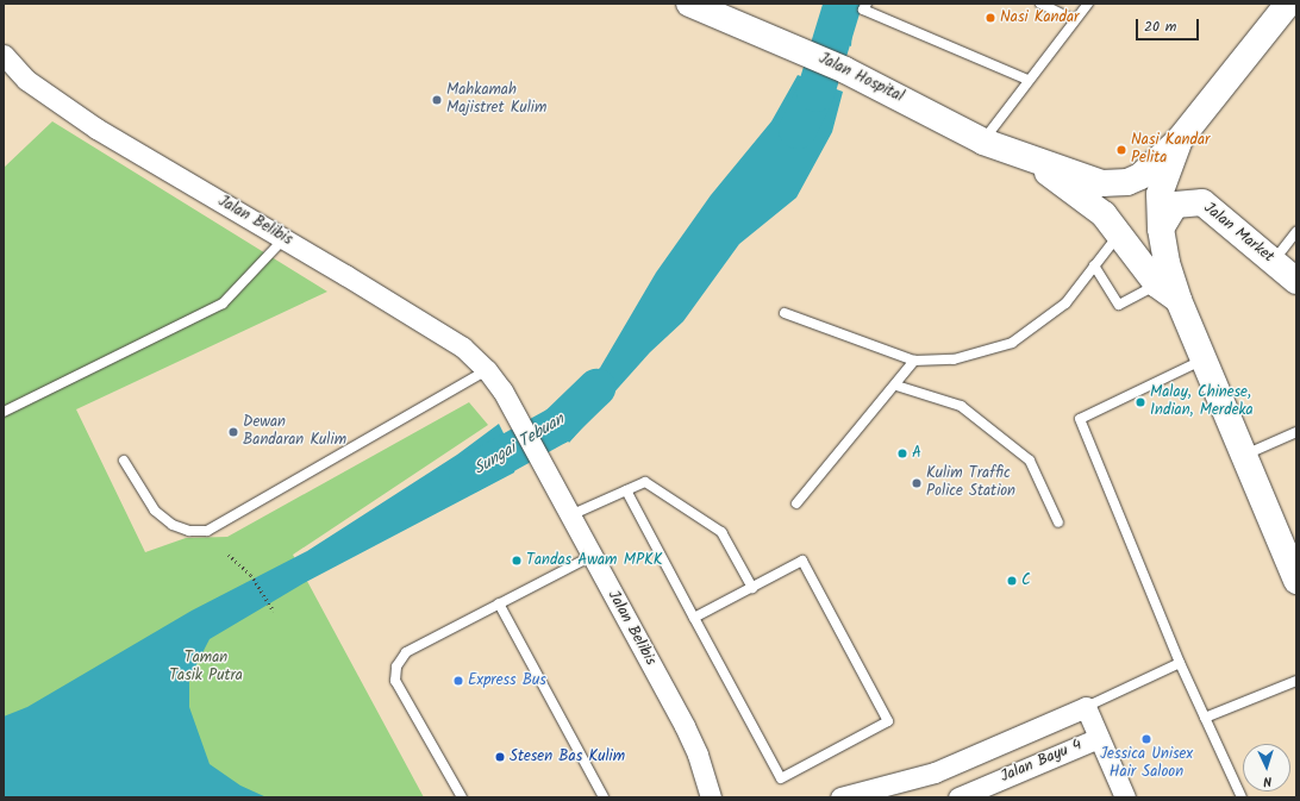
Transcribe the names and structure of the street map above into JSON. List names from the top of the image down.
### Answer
{
  "streets": {
    "main road": ["Jalan Hospital", "Jalan Market"],
    "street": ["Jalan Belibis", "Jalan Bayu 4"]
  },
  "water": ["Sungai Tebuan"],
  "parks": ["Taman Tasik Putra"],
  "places": [
    "Nasi Kandar",
    "Mahkamah Majistret Kulim",
    "Nasi Kandar Pelita",
    "Malay, Chinese, Indian, Merdeka",
    "Dewan Bandaran Kulim",
    "A",
    "Kulim Traffic Police Station",
    "Tandas Awam MPKK",
    "C",
    "Express Bus",
    "Jessica Unisex Hair Saloon",
    "Stesen Bas Kulim"
  ],
  "scale_bar": "20 m",
  "north": "bottom"
}
